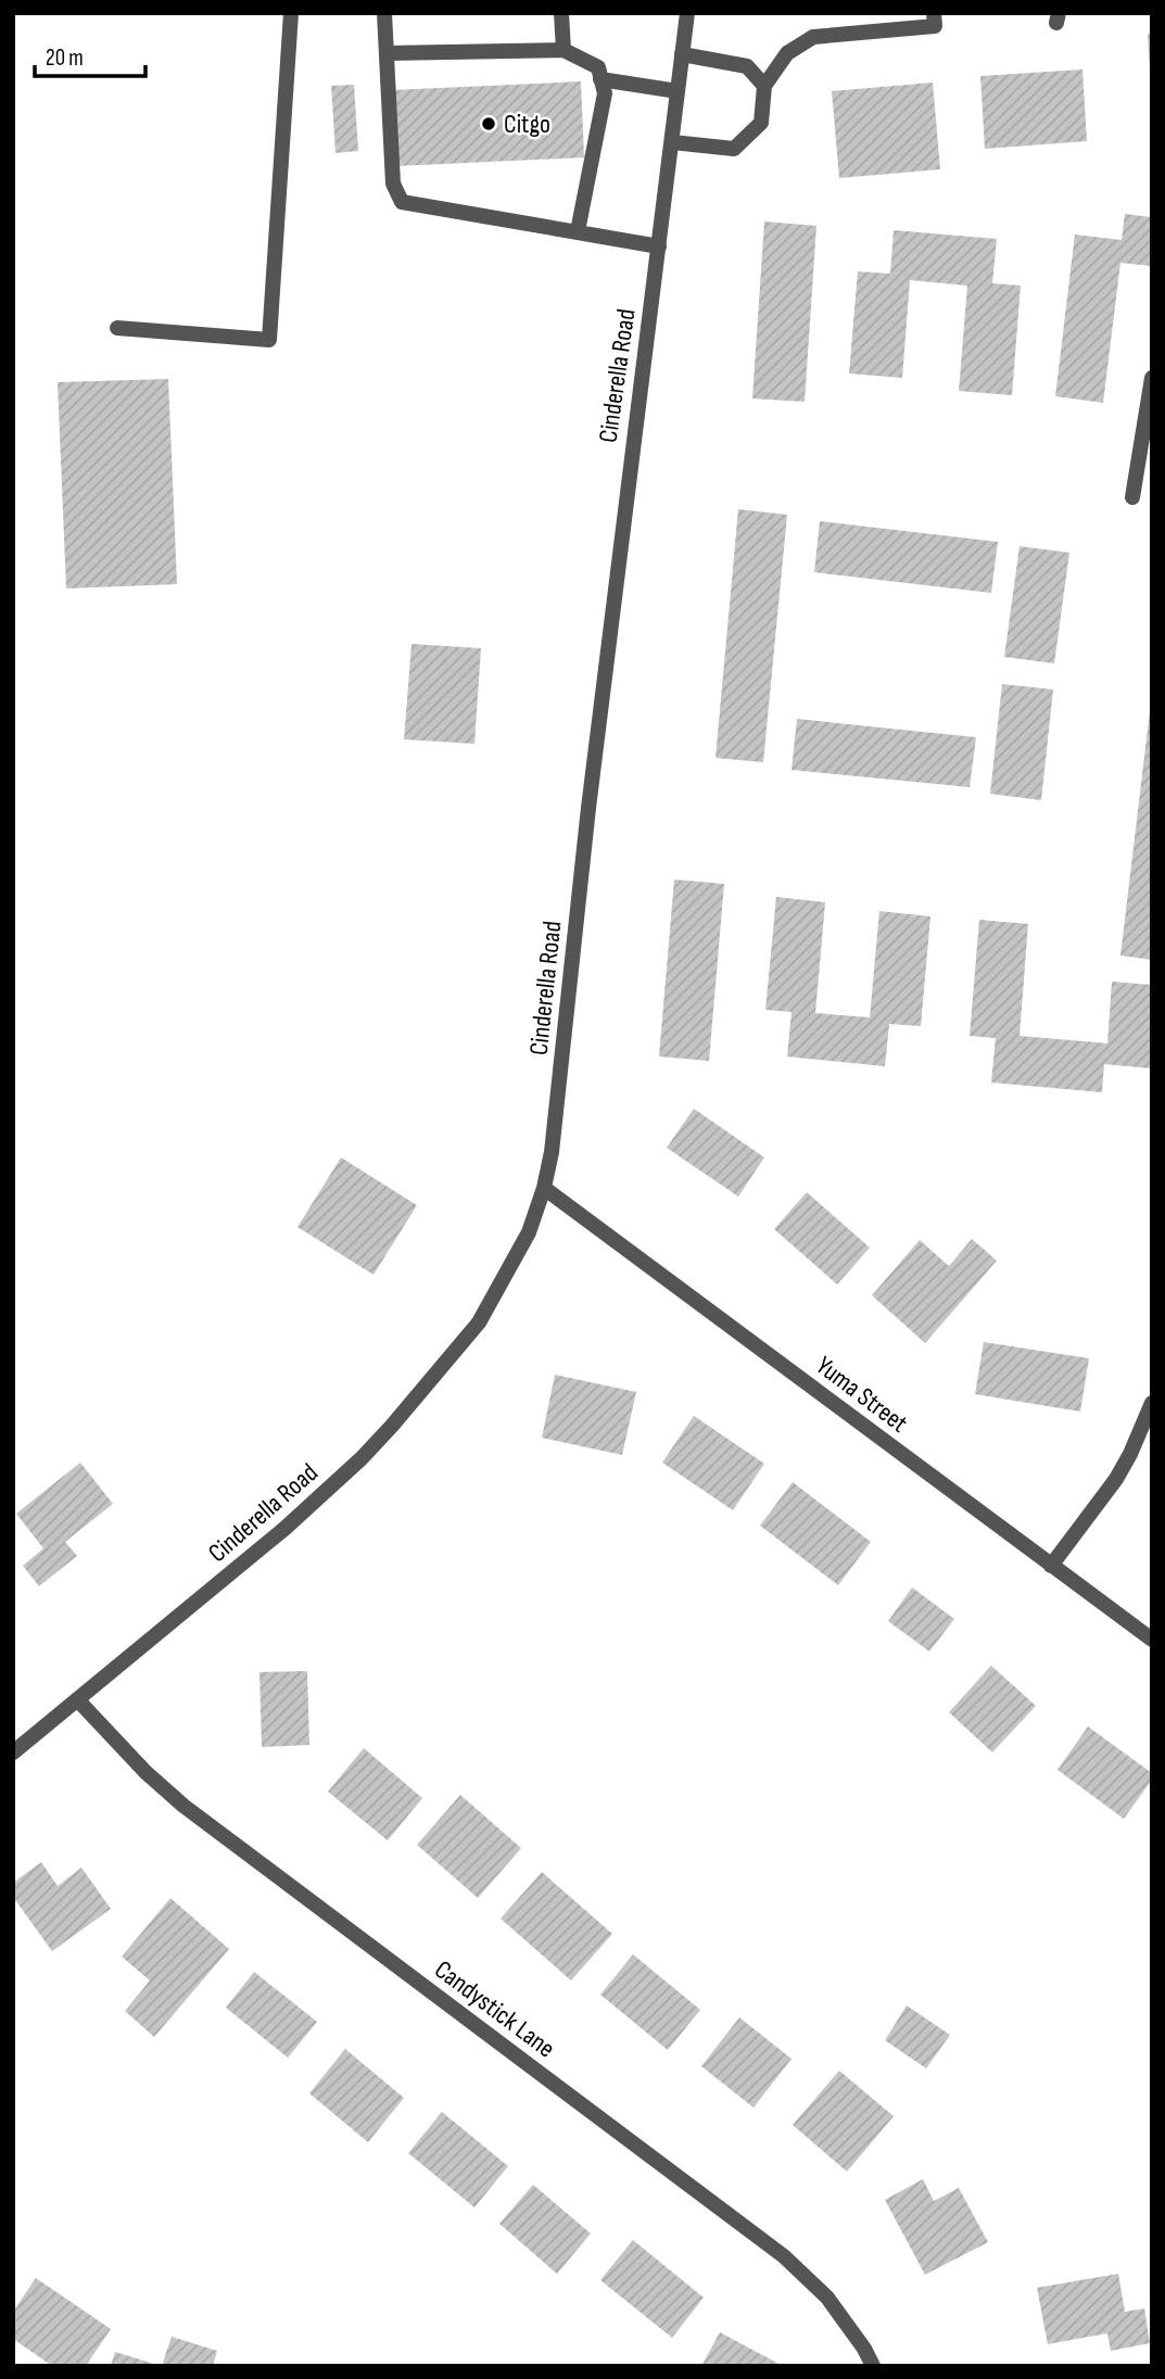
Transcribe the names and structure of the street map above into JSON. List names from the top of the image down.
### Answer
{
  "streets": {
    "street": ["Cinderella Road", "Yuma Street", "Candystick Lane"]
  },
  "crossings": [
    ["Cinderella Road", "Yuma Street"],
    ["Cinderella Road", "Candystick Lane"]
  ],
  "places": ["Citgo"],
  "scale_bar": "20 m"
}
